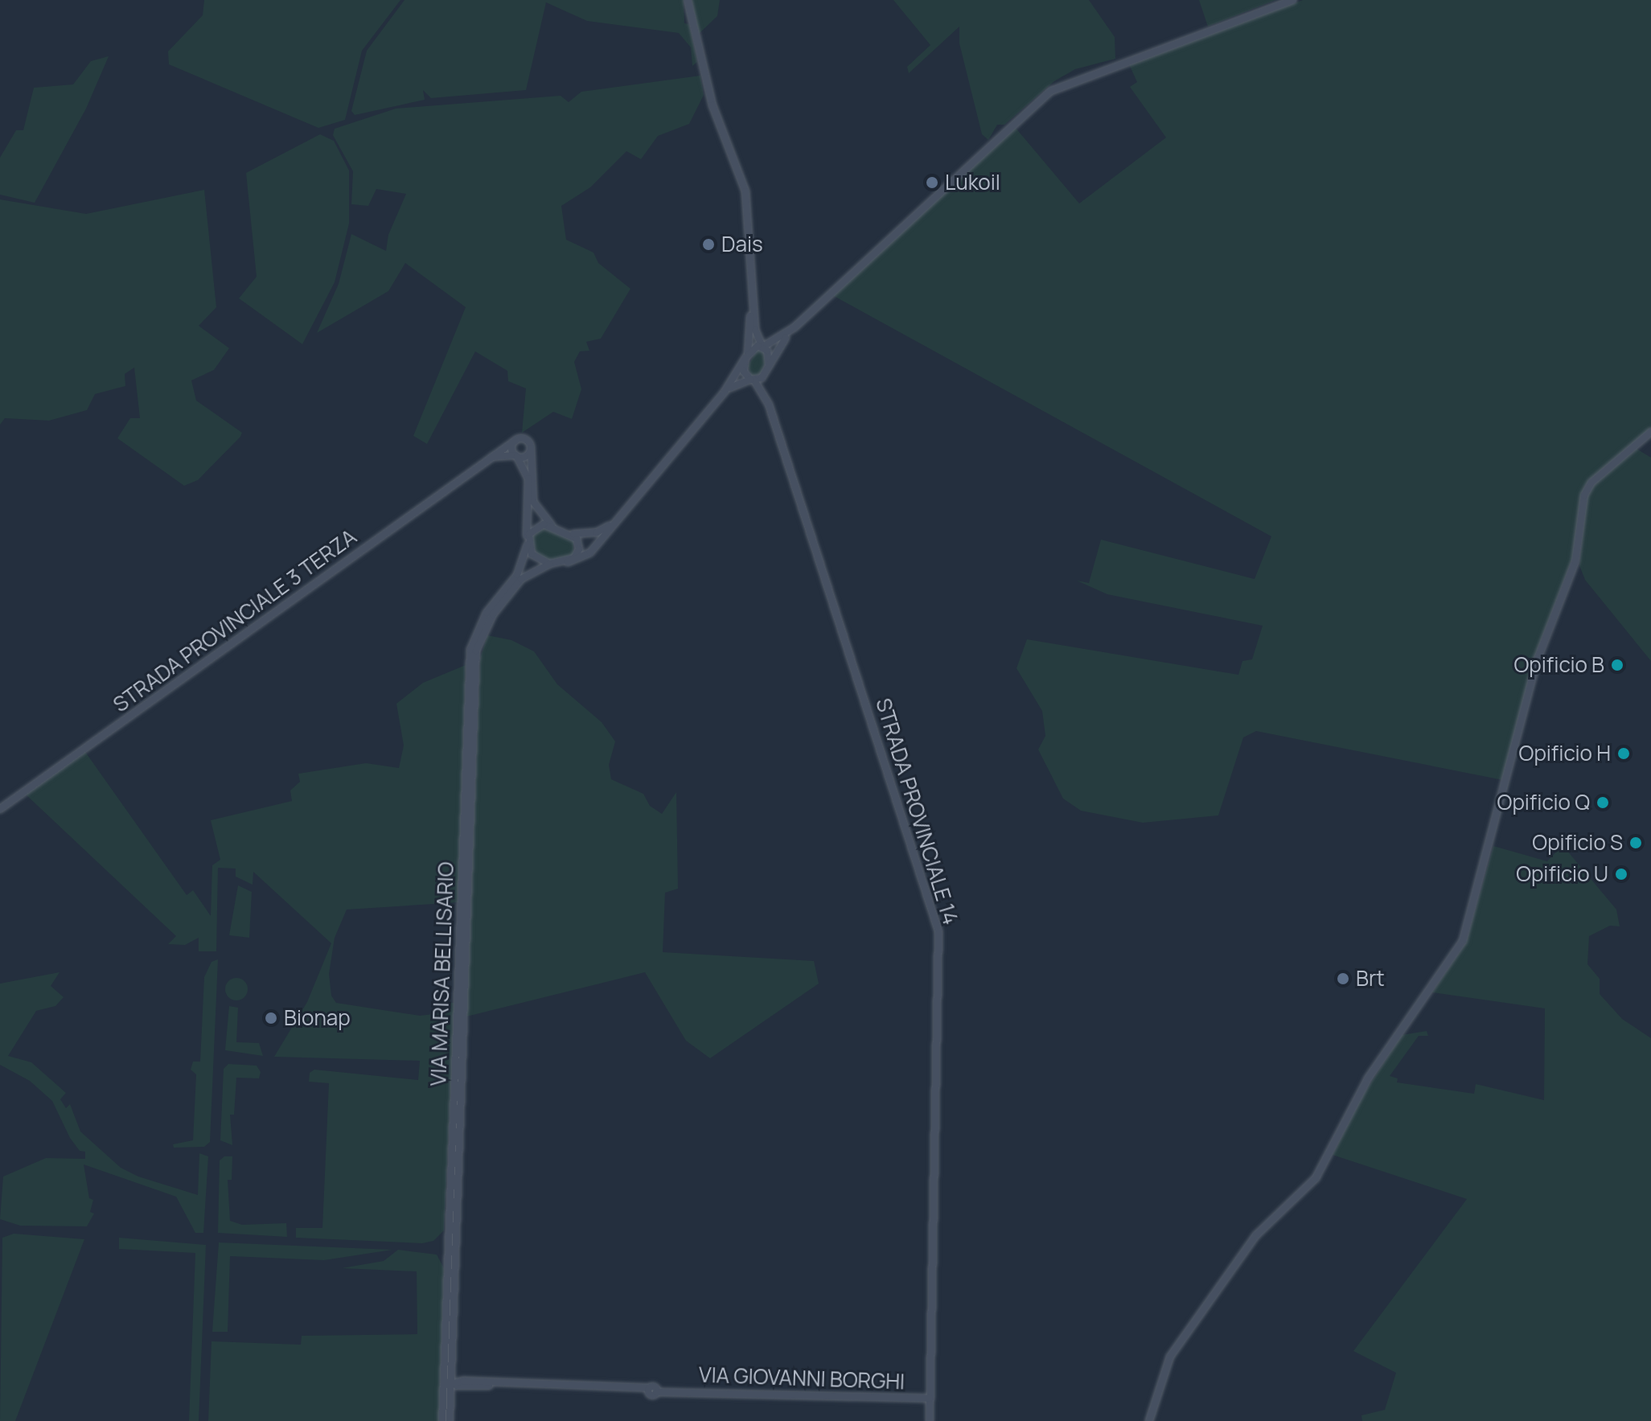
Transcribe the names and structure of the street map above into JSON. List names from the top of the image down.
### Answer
{
  "streets": {
    "street": [
      "STRADA PROVINCIALE 3 TERZA",
      "STRADA PROVINCIALE 14",
      "VIA MARISA BELLISARIO",
      "VIA GIOVANNI BORGHI"
    ]
  },
  "crossings": [
    ["STRADA PROVINCIALE 3 TERZA", "VIA MARISA BELLISARIO"],
    ["STRADA PROVINCIALE 14", "VIA GIOVANNI BORGHI"]
  ],
  "places": [
    "Lukoil",
    "Dais",
    "Opificio B",
    "Opificio H",
    "Opificio Q",
    "Opificio S",
    "Opificio U",
    "Brt",
    "Bionap"
  ]
}
